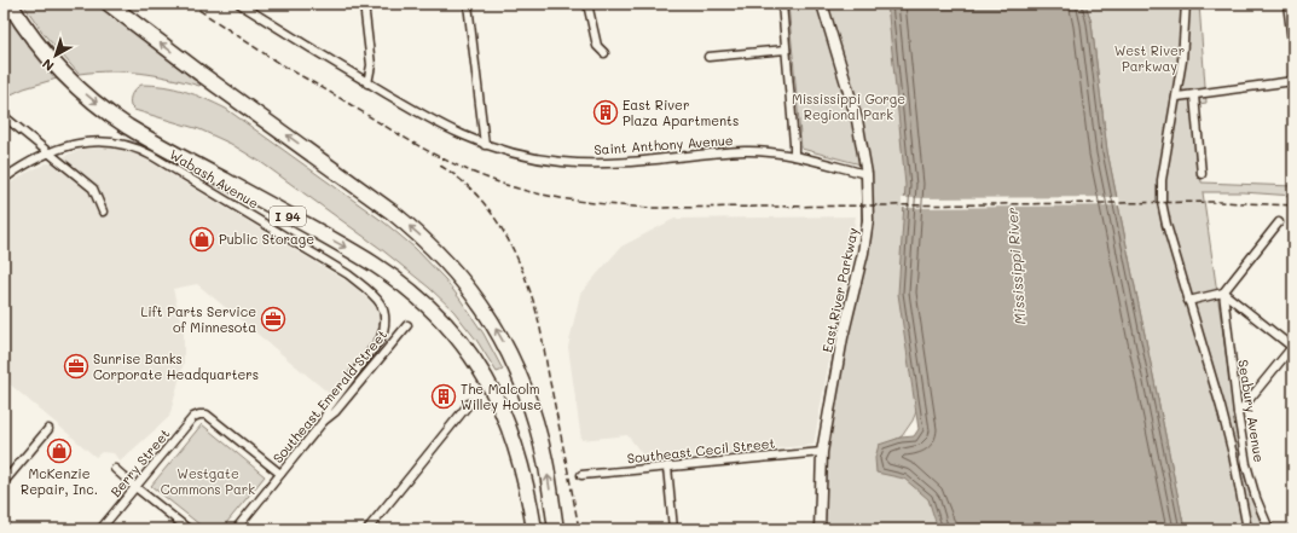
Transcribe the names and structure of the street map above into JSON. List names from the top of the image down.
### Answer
{
  "streets": {
    "highway": ["I 94"],
    "street": [
      "Saint Anthony Avenue",
      "Wabash Avenue",
      "East River Parkway",
      "Southeast Emerald Street",
      "Seabury Avenue",
      "Southeast Cecil Street",
      "Berry Street"
    ]
  },
  "crossings": [
    ["Saint Anthony Avenue", "East River Parkway"],
    ["Wabash Avenue", "Southeast Emerald Street"],
    ["East River Parkway", "Southeast Cecil Street"],
    ["Southeast Emerald Street", "Berry Street"]
  ],
  "water": ["Mississippi River"],
  "parks": ["West River Parkway", "Mississippi Gorge Regional Park", "Westgate Commons Park"],
  "places": {
    "building": ["East River Plaza Apartments", "The Malcolm Willey House"],
    "shop": ["Public Storage", "McKenzie Repair, Inc."],
    "office": ["Lift Parts Service of Minnesota", "Sunrise Banks Corporate Headquarters"]
  },
  "north": "bottom left"
}
